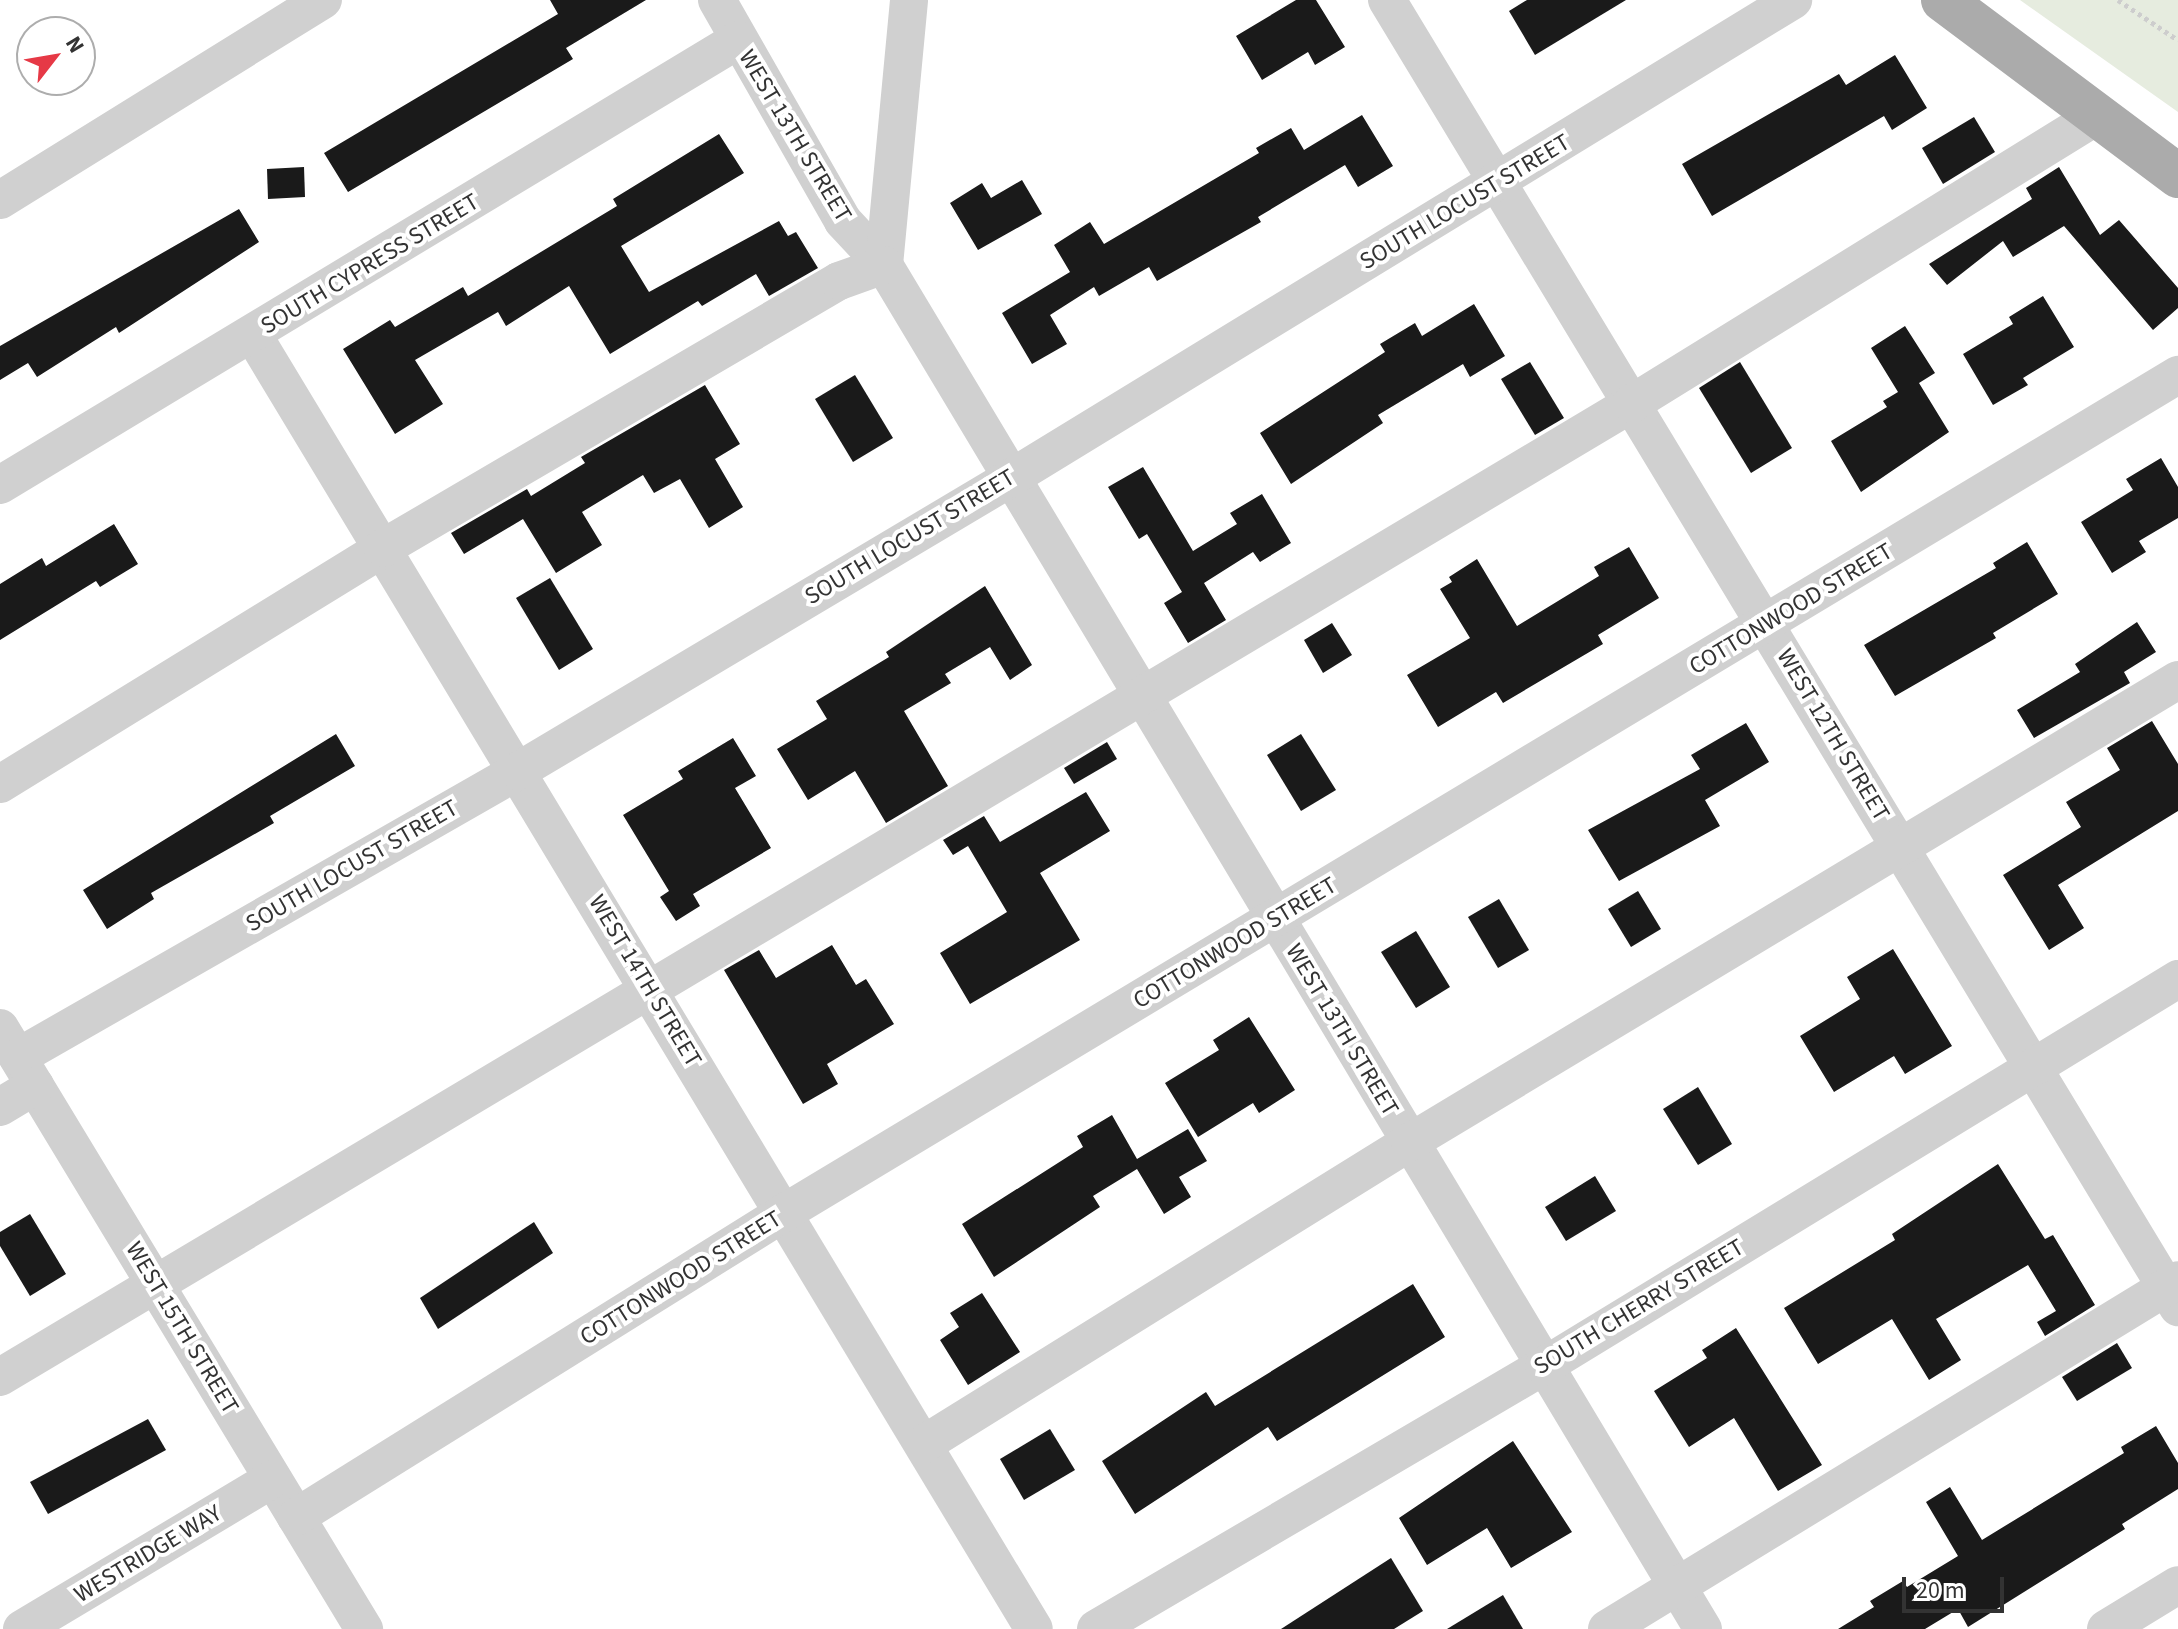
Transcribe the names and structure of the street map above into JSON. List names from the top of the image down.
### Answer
{
  "streets": {
    "street": [
      "WEST 13TH STREET",
      "SOUTH LOCUST STREET",
      "SOUTH CYPRESS STREET",
      "COTTONWOOD STREET",
      "WEST 12TH STREET",
      "WEST 14TH STREET",
      "SOUTH CHERRY STREET",
      "WEST 15TH STREET",
      "WESTRIDGE WAY"
    ]
  },
  "crossings": [
    ["WEST 13TH STREET", "SOUTH LOCUST STREET"],
    ["WEST 13TH STREET", "SOUTH CYPRESS STREET"],
    ["WEST 13TH STREET", "COTTONWOOD STREET"],
    ["WEST 13TH STREET", "SOUTH CHERRY STREET"],
    ["SOUTH LOCUST STREET", "WEST 12TH STREET"],
    ["SOUTH LOCUST STREET", "WEST 14TH STREET"],
    ["SOUTH LOCUST STREET", "WEST 15TH STREET"],
    ["SOUTH CYPRESS STREET", "WEST 14TH STREET"],
    ["COTTONWOOD STREET", "WEST 12TH STREET"],
    ["COTTONWOOD STREET", "WEST 14TH STREET"],
    ["COTTONWOOD STREET", "WEST 15TH STREET"],
    ["WEST 12TH STREET", "SOUTH CHERRY STREET"],
    ["WEST 15TH STREET", "WESTRIDGE WAY"]
  ],
  "scale_bar": "20 m",
  "north": "top right"
}
